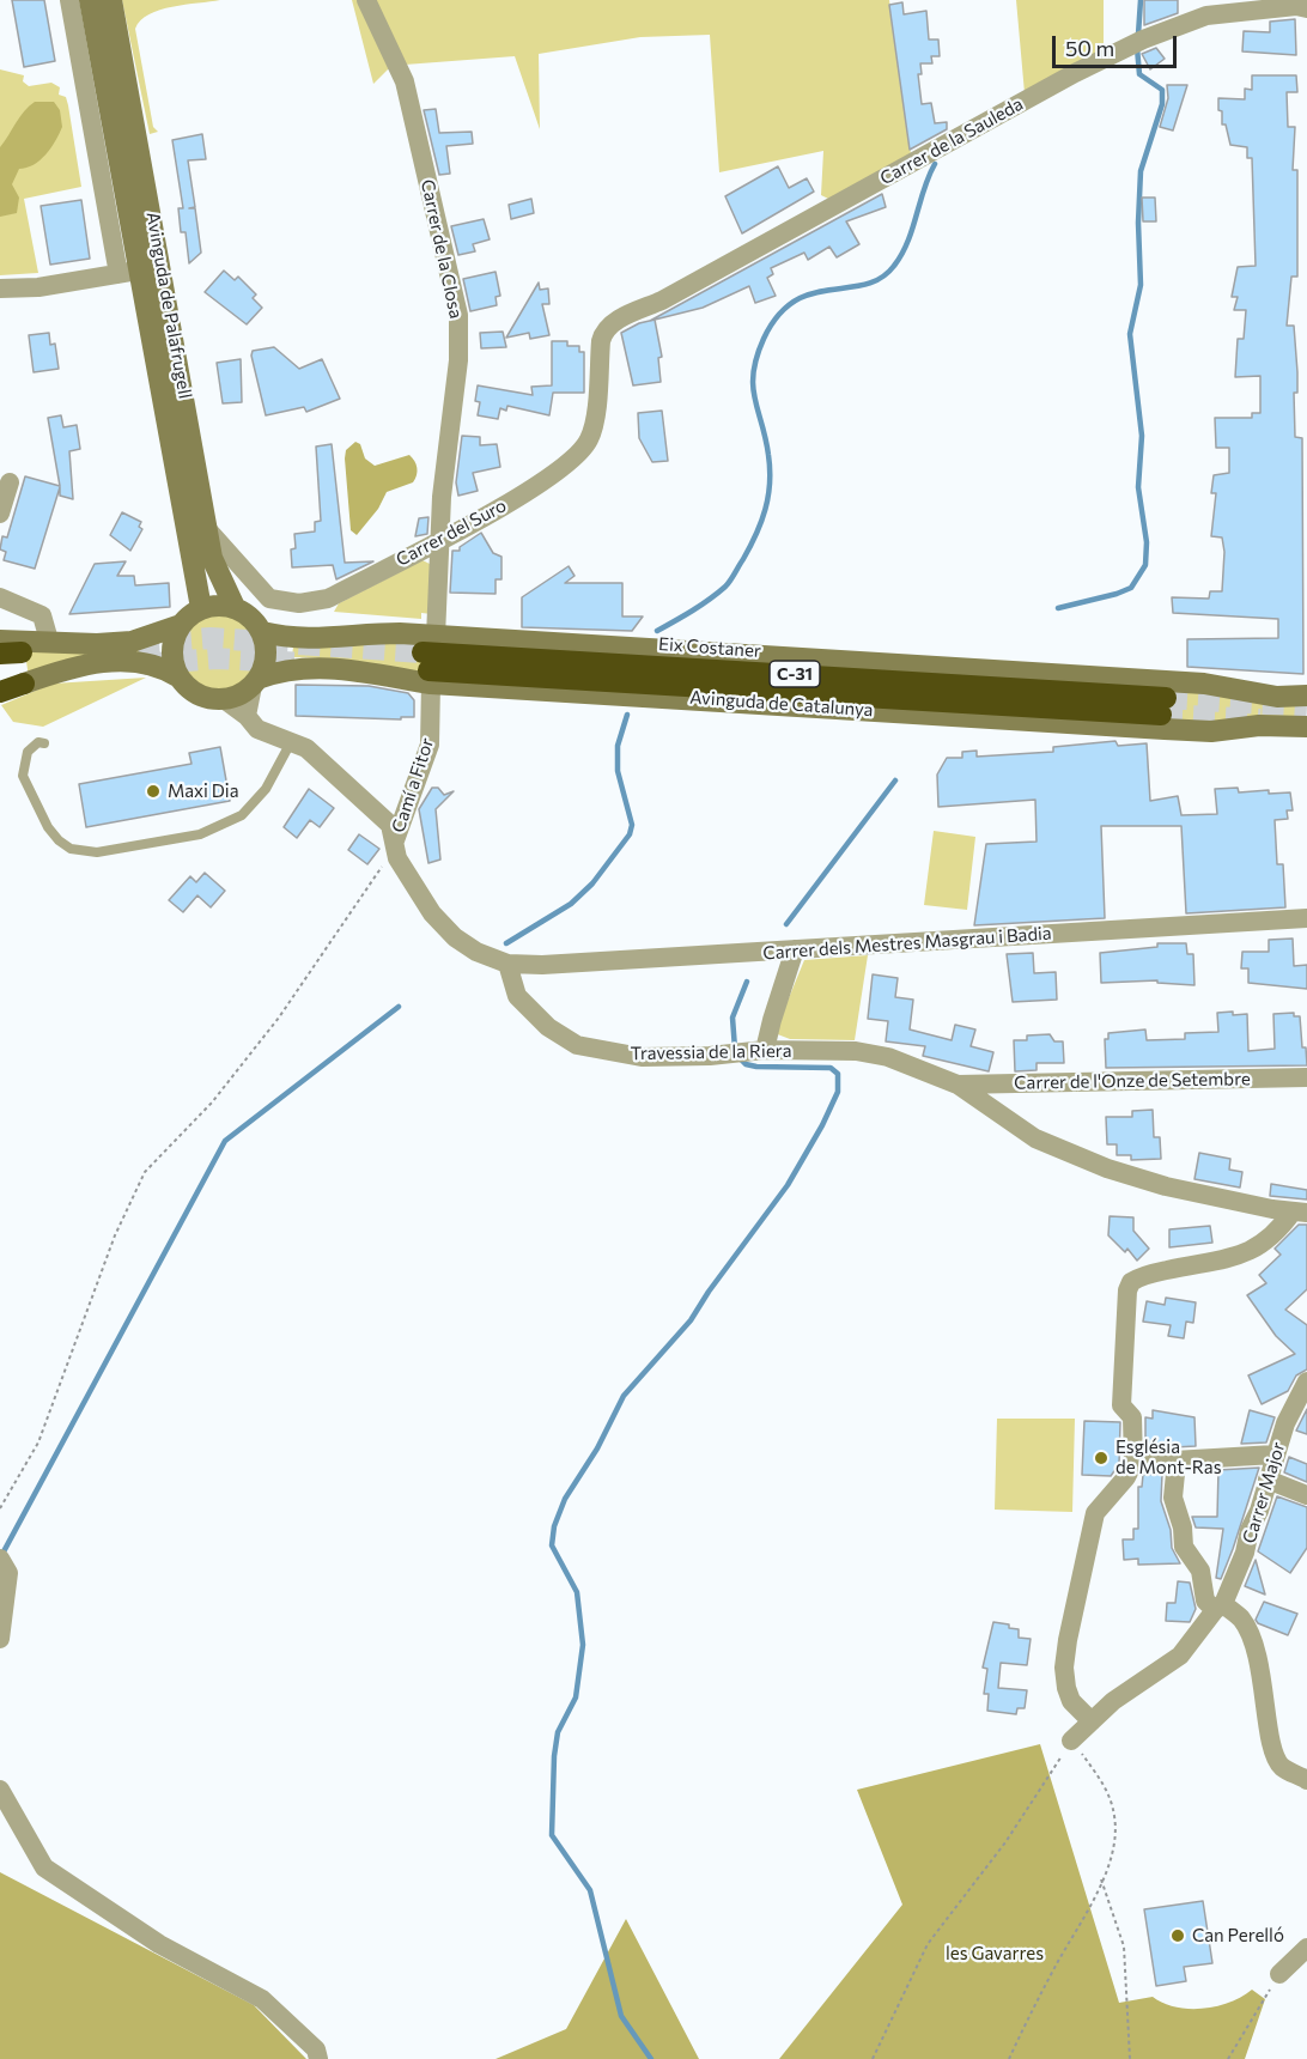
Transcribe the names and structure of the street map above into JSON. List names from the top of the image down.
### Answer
{
  "streets": {
    "highway": ["Eix Costaner", "C-31"],
    "main road": ["Avinguda de Palafrugell", "Avinguda de Catalunya"],
    "street": [
      "Carrer de la Sauleda",
      "Carrer de la Closa",
      "Carrer del Suro",
      "Camí a Fitor",
      "Carrer dels Mestres Masgrau i Badia",
      "Travessia de la Riera",
      "Carrer de l'Onze de Setembre",
      "Carrer Major"
    ]
  },
  "crossings": [
    ["Carrer de la Sauleda", "Carrer del Suro"],
    ["Carrer de la Closa", "Carrer del Suro"],
    ["Carrer de la Closa", "Eix Costaner"],
    ["Carrer de la Closa", "Avinguda de Catalunya"],
    ["Carrer de la Closa", "Camí a Fitor"],
    ["Avinguda de Palafrugell", "Carrer del Suro"],
    ["Avinguda de Palafrugell", "Avinguda de Catalunya"],
    ["Eix Costaner", "Avinguda de Catalunya"],
    ["Eix Costaner", "Camí a Fitor"],
    ["Avinguda de Catalunya", "Camí a Fitor"],
    ["Carrer dels Mestres Masgrau i Badia", "Travessia de la Riera"],
    ["Travessia de la Riera", "Carrer de l'Onze de Setembre"]
  ],
  "parks": ["les Gavarres"],
  "places": ["Maxi Dia", "Església de Mont-Ras", "Can Perelló"],
  "scale_bar": "50 m"
}
